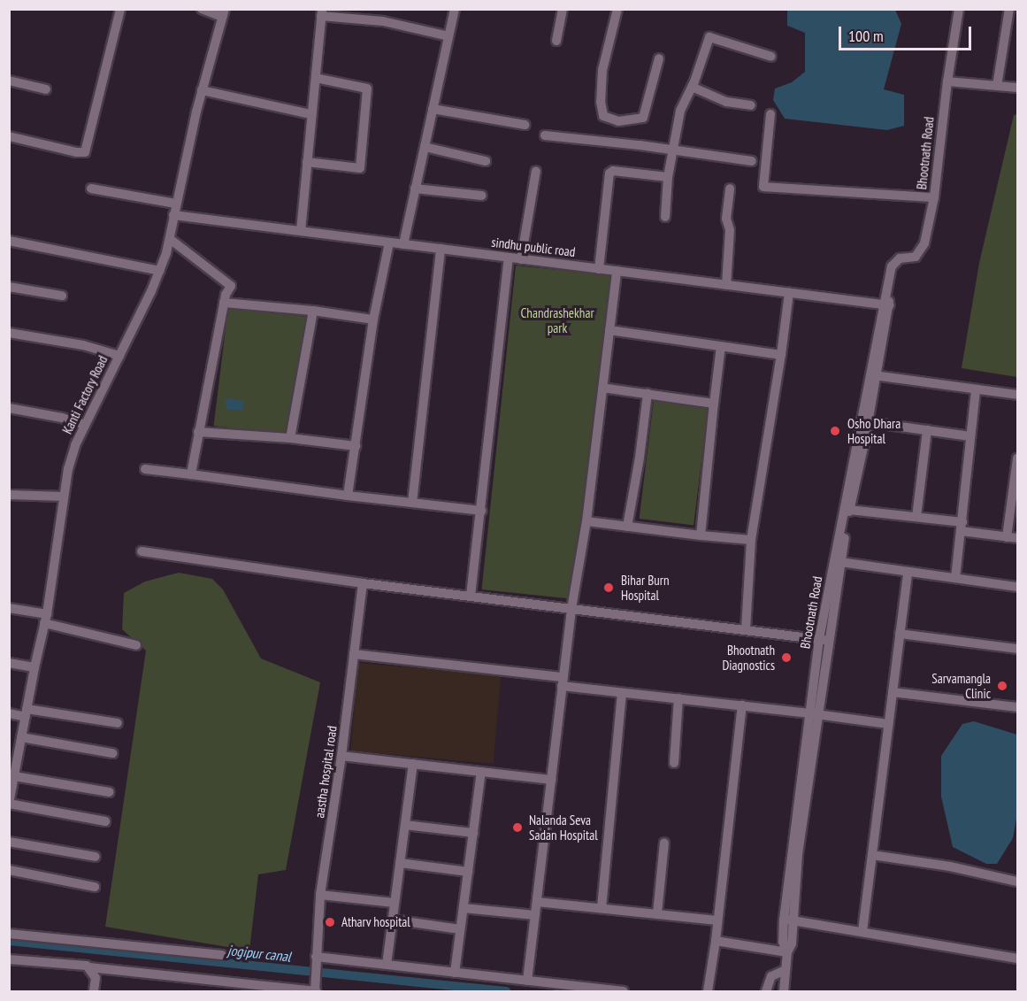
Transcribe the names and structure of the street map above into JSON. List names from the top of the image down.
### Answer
{
  "streets": {
    "street": [
      "Bhootnath Road",
      "sindhu public road",
      "Kanti Factory Road",
      "aastha hospital road"
    ]
  },
  "crossings": [
    ["Bhootnath Road", "sindhu public road"],
    ["sindhu public road", "Kanti Factory Road"]
  ],
  "water": ["jogipur canal"],
  "parks": ["Chandrashekhar park"],
  "places": [
    "Osho Dhara Hospital",
    "Bihar Burn Hospital",
    "Bhootnath Diagnostics",
    "Sarvamangla Clinic",
    "Nalanda Seva Sadan Hospital",
    "Atharv hospital"
  ],
  "scale_bar": "100 m"
}
